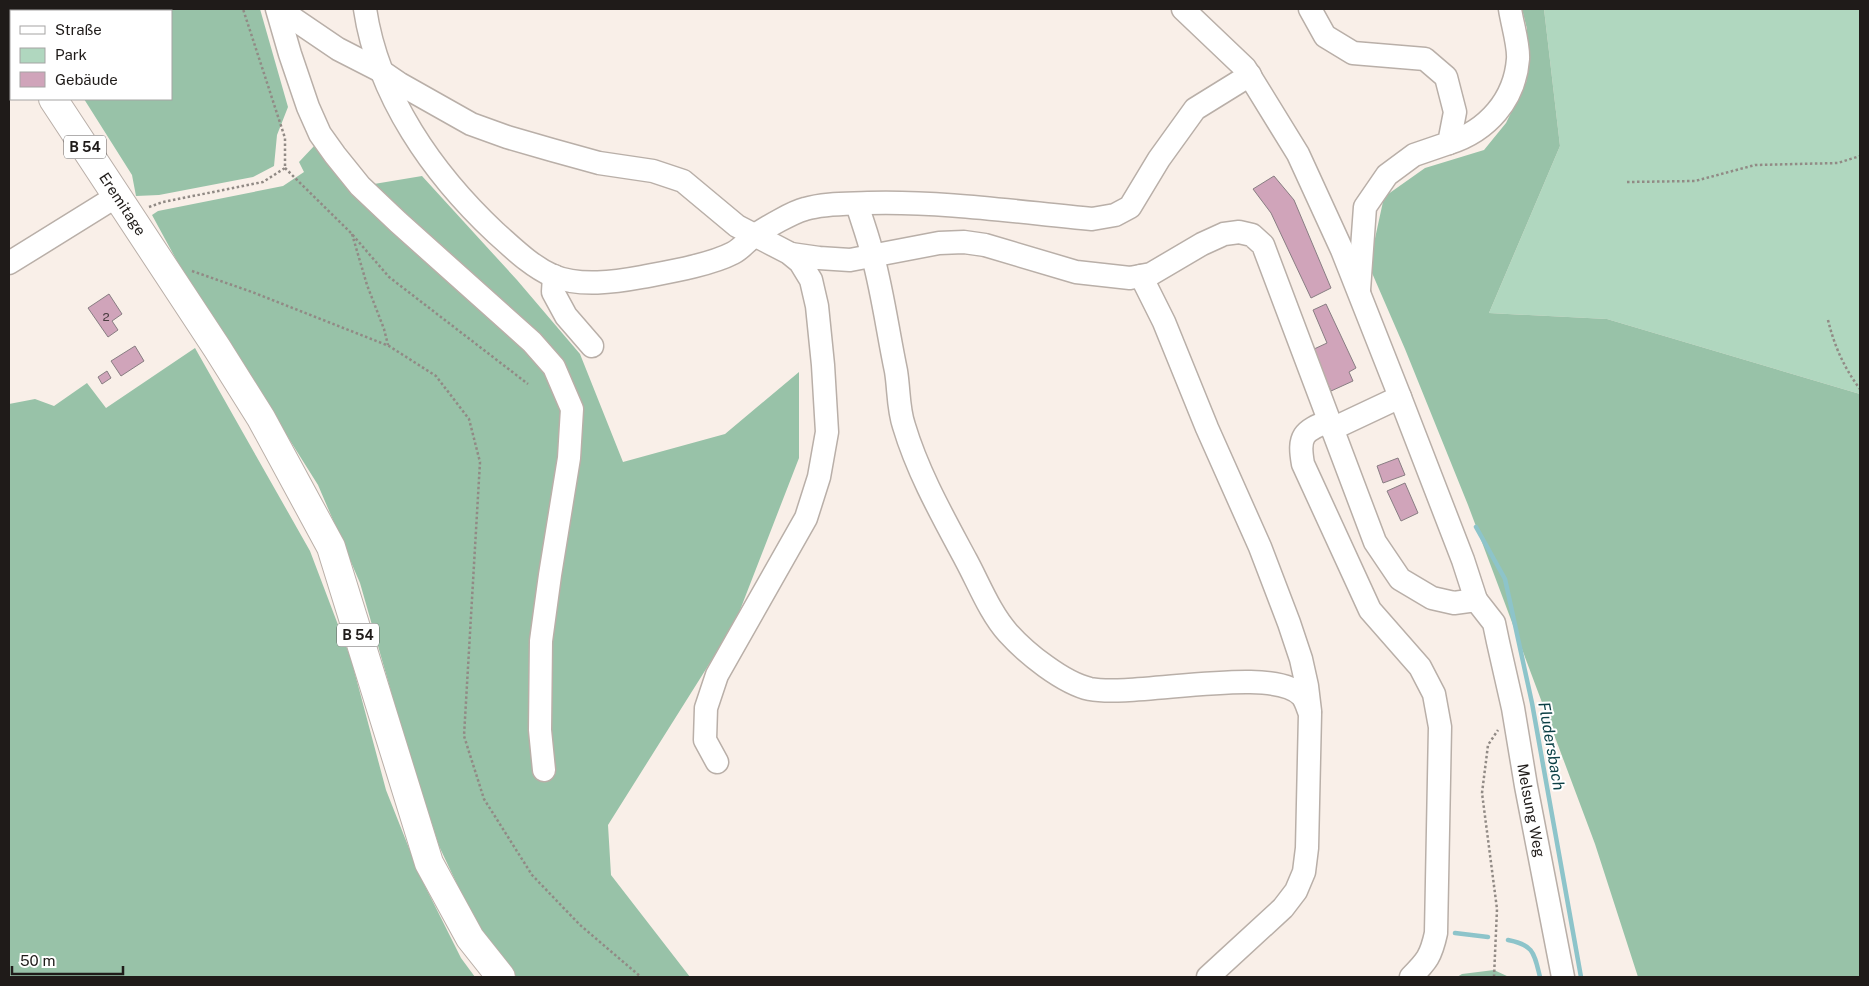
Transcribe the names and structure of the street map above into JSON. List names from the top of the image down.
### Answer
{
  "streets": {
    "main road": ["B 54", "Eremitage"],
    "street": ["Melsung Weg"]
  },
  "crossings": [
    ["B 54", "Eremitage"]
  ],
  "water": ["Fludersbach"],
  "house_numbers": ["2"],
  "legend": ["Straße", "Park", "Gebäude"],
  "scale_bar": "50 m"
}
